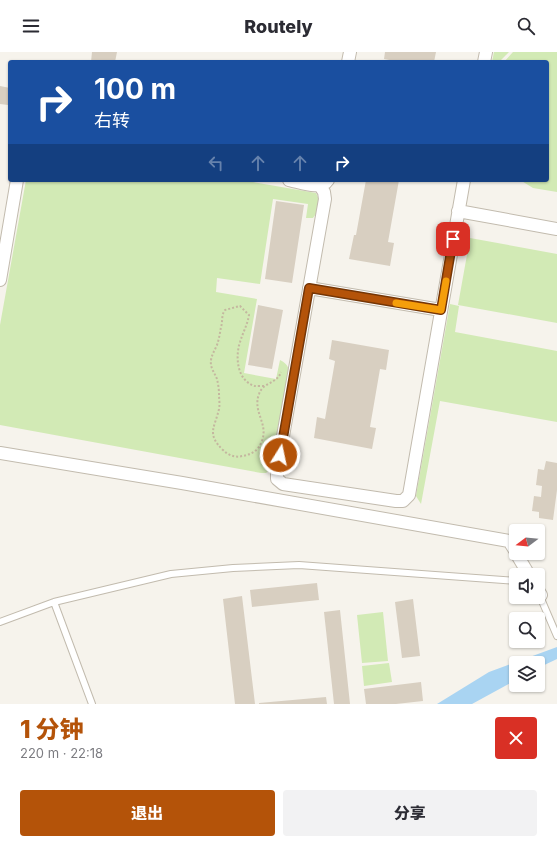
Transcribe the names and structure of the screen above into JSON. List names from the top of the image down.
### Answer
{
  "north": "left",
  "page": {
    "header": "Routely",
    "turn": ["100 m", "右转"],
    "heading": ["1 分钟", "220 m · 22:18"],
    "buttons": ["退出", "分享"]
  }
}
